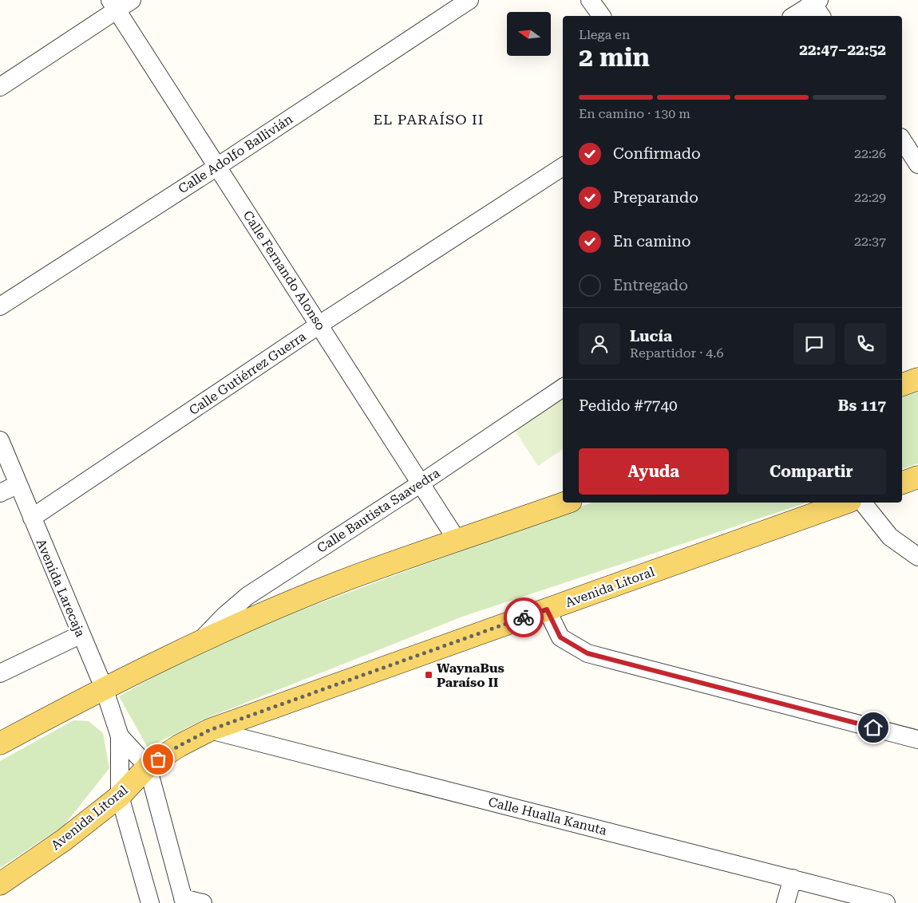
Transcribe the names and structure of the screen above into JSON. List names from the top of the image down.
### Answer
{
  "streets": {
    "main road": ["Avenida Litoral"],
    "street": [
      "Calle Adolfo Ballivián",
      "Calle Fernando Alonso",
      "Calle Gutiérrez Guerra",
      "Calle Bautista Saavedra",
      "Avenida Larecaja",
      "Calle Hualla Kanuta"
    ]
  },
  "crossings": [
    ["Calle Adolfo Ballivián", "Calle Fernando Alonso"],
    ["Calle Fernando Alonso", "Calle Gutiérrez Guerra"],
    ["Calle Fernando Alonso", "Calle Bautista Saavedra"],
    ["Calle Gutiérrez Guerra", "Avenida Larecaja"],
    ["Avenida Litoral", "Avenida Larecaja"],
    ["Avenida Litoral", "Calle Hualla Kanuta"]
  ],
  "districts": ["EL PARAÍSO II"],
  "places": {
    "transit": ["WaynaBus Paraíso II"]
  },
  "north": "left",
  "page": {
    "heading": ["2 min", "Llega en", "22:47–22:52"],
    "panel": [
      "Lucía",
      "Repartidor · 4.6",
      "Pedido #7740",
      "Bs 117"
    ],
    "bar": "En camino · 130 m",
    "list": [
      ["Confirmado", "22:26"],
      ["Preparando", "22:29"],
      ["En camino", "22:37"],
      "Entregado"
    ],
    "buttons": ["Ayuda", "Compartir"]
  }
}
